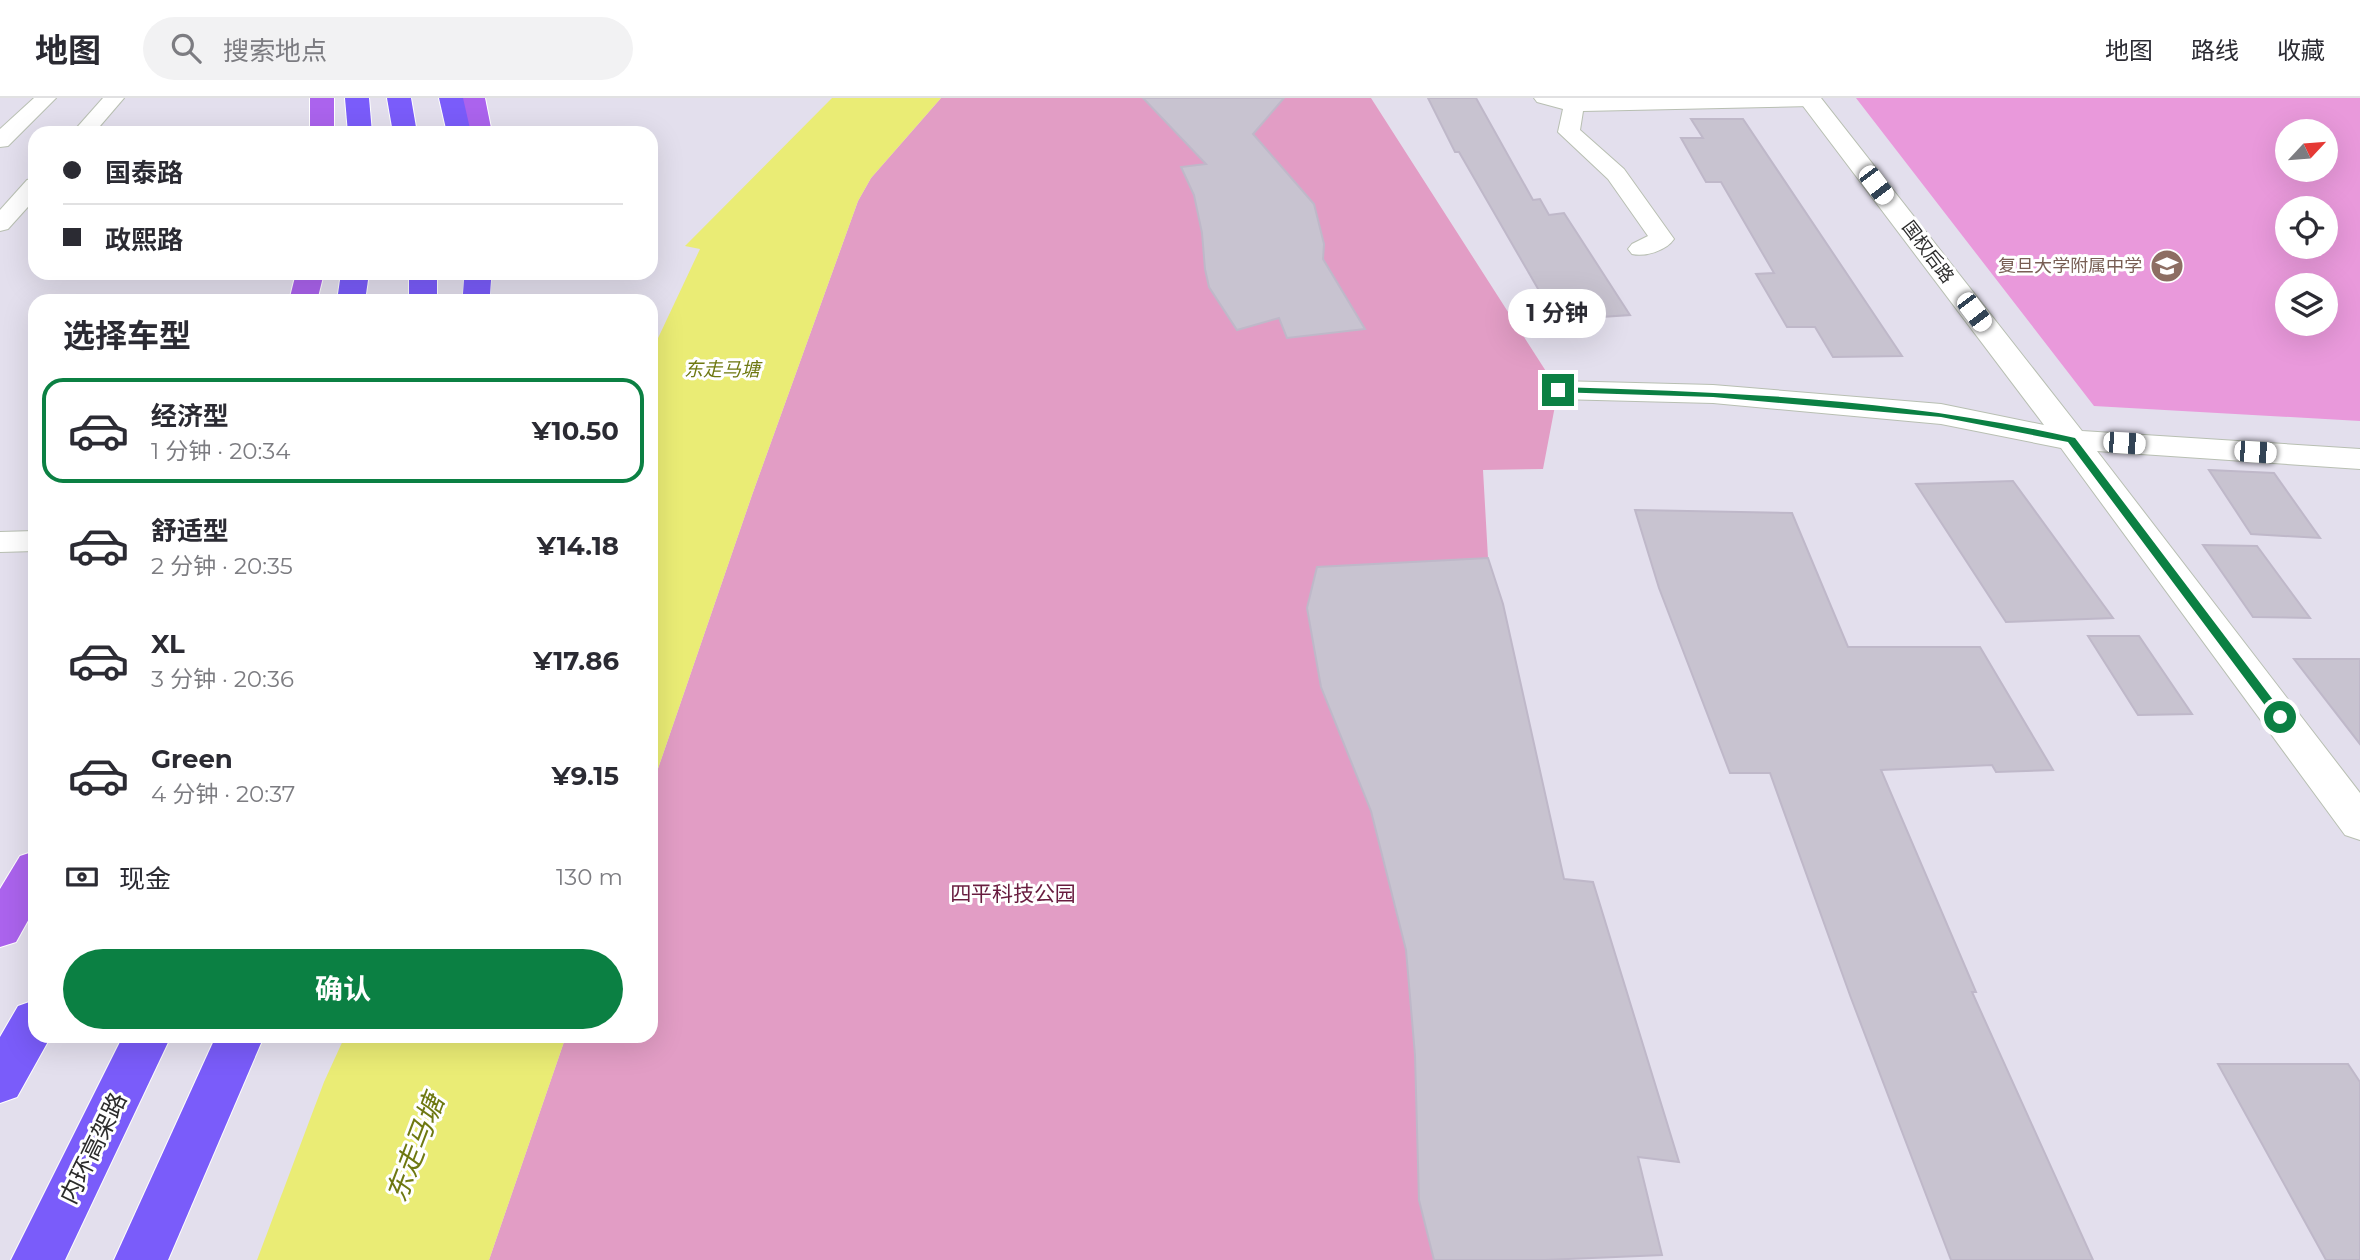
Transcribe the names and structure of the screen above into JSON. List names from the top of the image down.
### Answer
{
  "streets": {
    "highway": ["内环高架路"],
    "street": ["国权后路"]
  },
  "water": ["东走马塘"],
  "parks": ["四平科技公园"],
  "places": {
    "school or university": ["复旦大学附属中学"]
  },
  "north": "top right",
  "page": {
    "header": "地图",
    "search": "搜索地点",
    "nav": ["地图", "路线", "收藏"],
    "banner": ["国泰路", "政熙路"],
    "bubble": "1 分钟",
    "heading": "选择车型",
    "list": [
      {
        "name": "经济型",
        "note": "1 分钟 · 20:34",
        "value": "¥10.50"
      },
      {
        "name": "舒适型",
        "note": "2 分钟 · 20:35",
        "value": "¥14.18"
      },
      {
        "name": "XL",
        "note": "3 分钟 · 20:36",
        "value": "¥17.86"
      },
      {
        "name": "Green",
        "note": "4 分钟 · 20:37",
        "value": "¥9.15"
      }
    ],
    "pay": ["现金", "130 m"],
    "buttons": "确认"
  }
}
